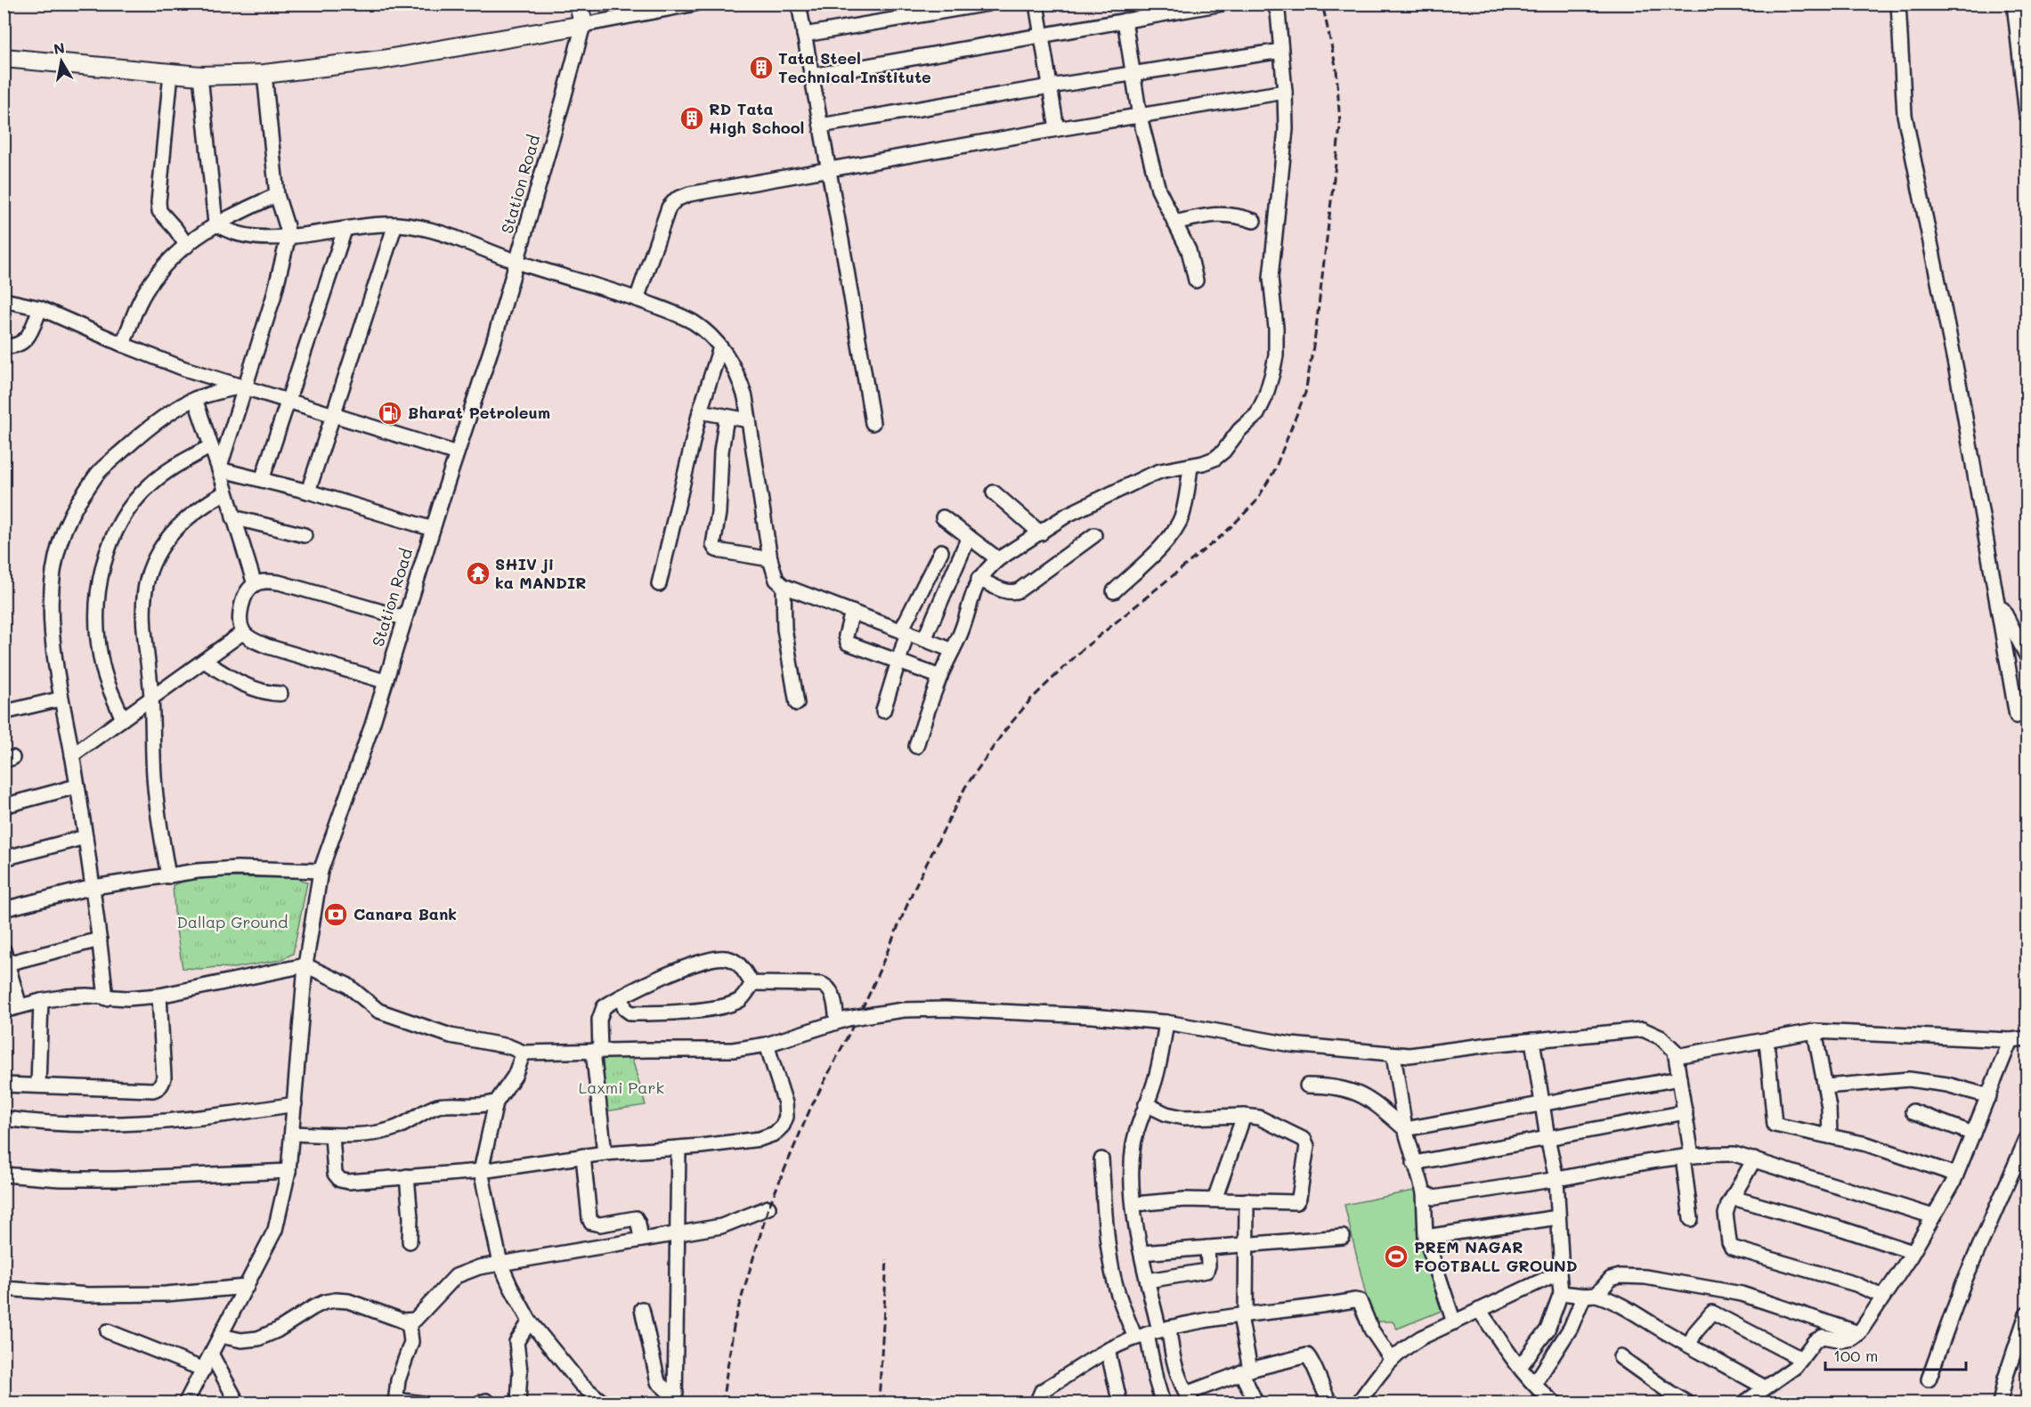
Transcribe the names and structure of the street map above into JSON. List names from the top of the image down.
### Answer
{
  "streets": {
    "street": ["Station Road"]
  },
  "parks": ["Dallap Ground", "Laxmi Park"],
  "places": {
    "building": ["Tata Steel Technical Institute", "RD Tata High School"],
    "fuel station": ["Bharat Petroleum"],
    "temple": ["SHIV ji ka MANDIR"],
    "bank": ["Canara Bank"],
    "sports": ["PREM NAGAR FOOTBALL GROUND"]
  },
  "scale_bar": "100 m",
  "north": "top"
}
